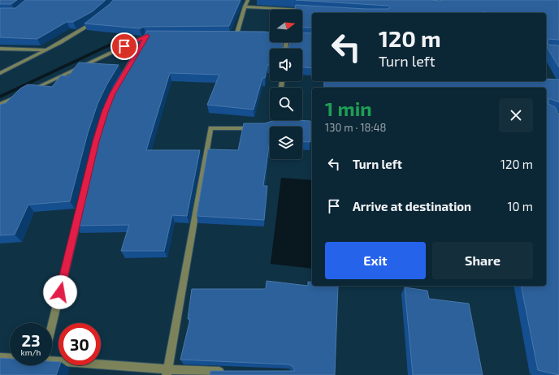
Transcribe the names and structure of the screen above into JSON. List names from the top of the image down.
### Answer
{
  "north": "right",
  "page": {
    "turn": ["120 m", "Turn left"],
    "heading": ["1 min", "130 m · 18:48"],
    "list": [
      {
        "name": "Turn left",
        "value": "120 m"
      },
      {
        "name": "Arrive at destination",
        "value": "10 m"
      }
    ],
    "buttons": ["Exit", "Share"],
    "speed": "23 km/h",
    "limit": "30"
  }
}
